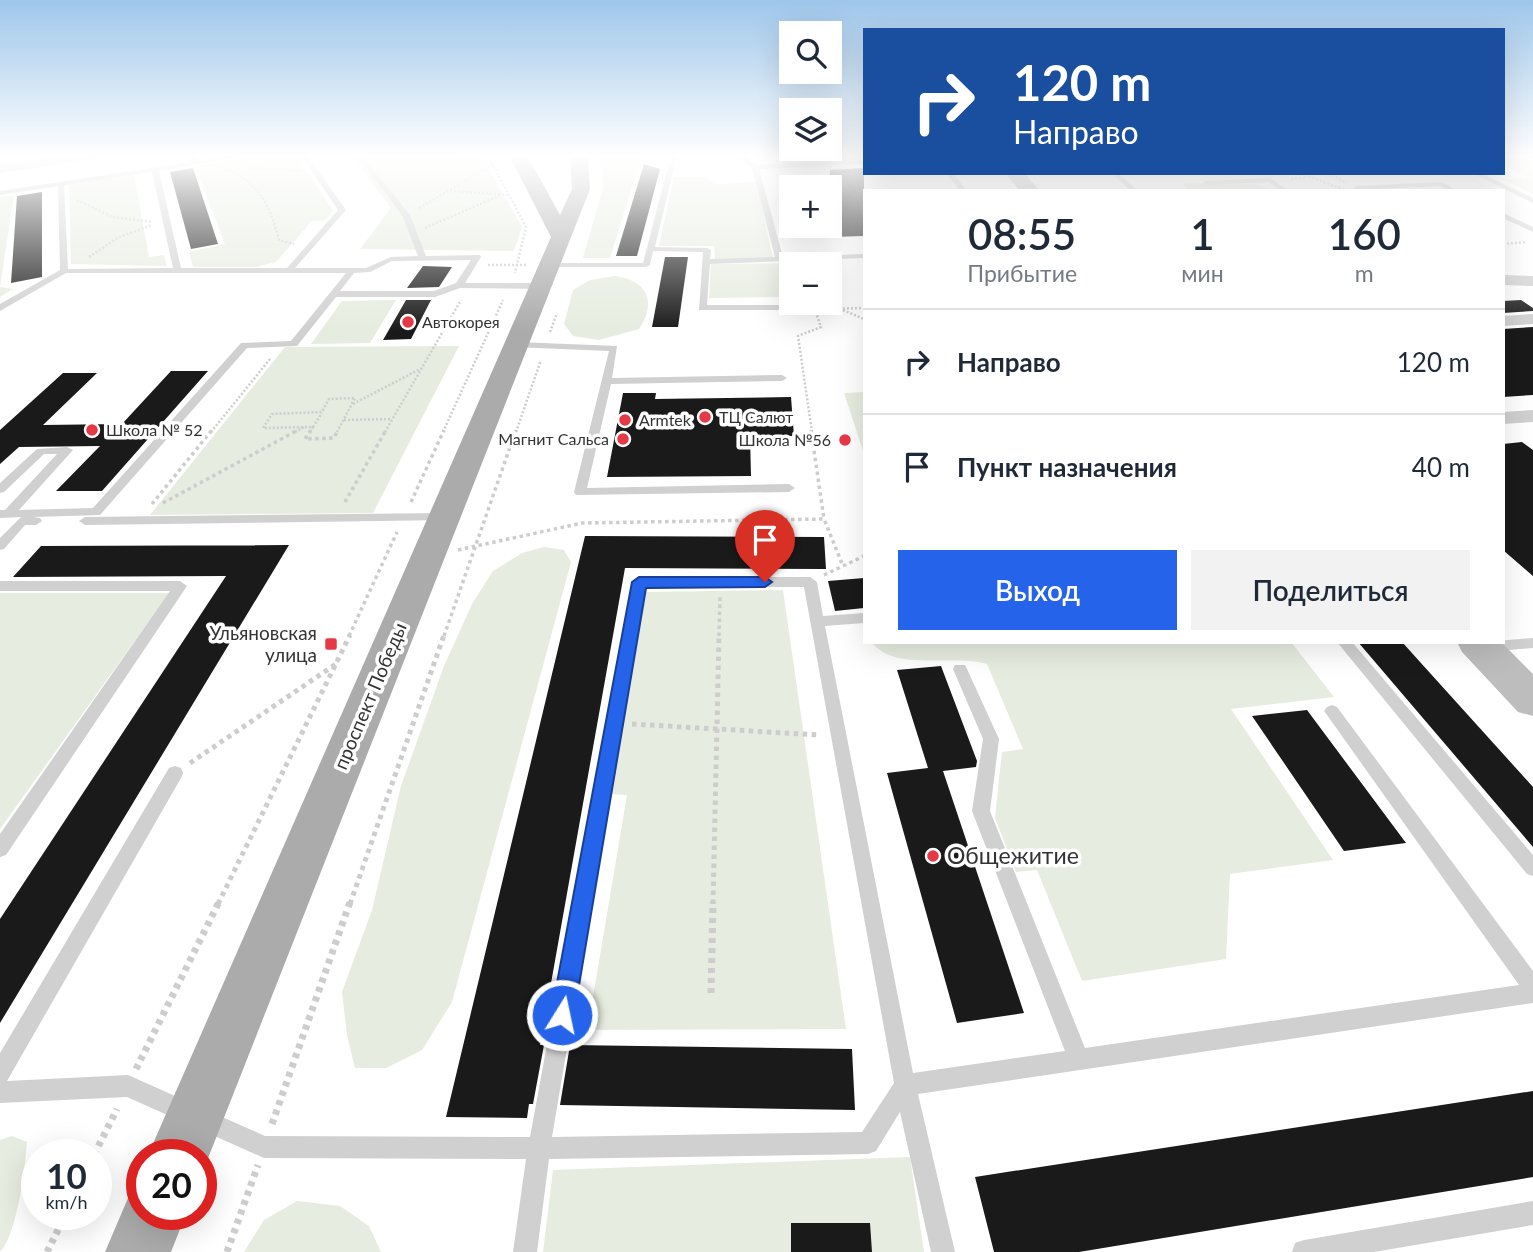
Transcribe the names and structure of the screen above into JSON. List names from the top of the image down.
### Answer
{
  "streets": {
    "main road": ["проспект Победы"]
  },
  "places": {
    "other": [
      "Автокорея",
      "ТЦ Салют",
      "Armtek",
      "Школа № 52",
      "Магнит Сальса",
      "Школа №56",
      "Общежитие"
    ],
    "transit": ["Ульяновская улица"]
  },
  "page": {
    "map_buttons": ["+", "−"],
    "turn": ["120 m", "Направо"],
    "eta": [
      "08:55",
      "Прибытие",
      "1",
      "мин",
      "160",
      "m"
    ],
    "list": [
      {
        "name": "Направо",
        "value": "120 m"
      },
      {
        "name": "Пункт назначения",
        "value": "40 m"
      }
    ],
    "buttons": ["Выход", "Поделиться"],
    "speed": "10 km/h",
    "limit": "20"
  }
}
